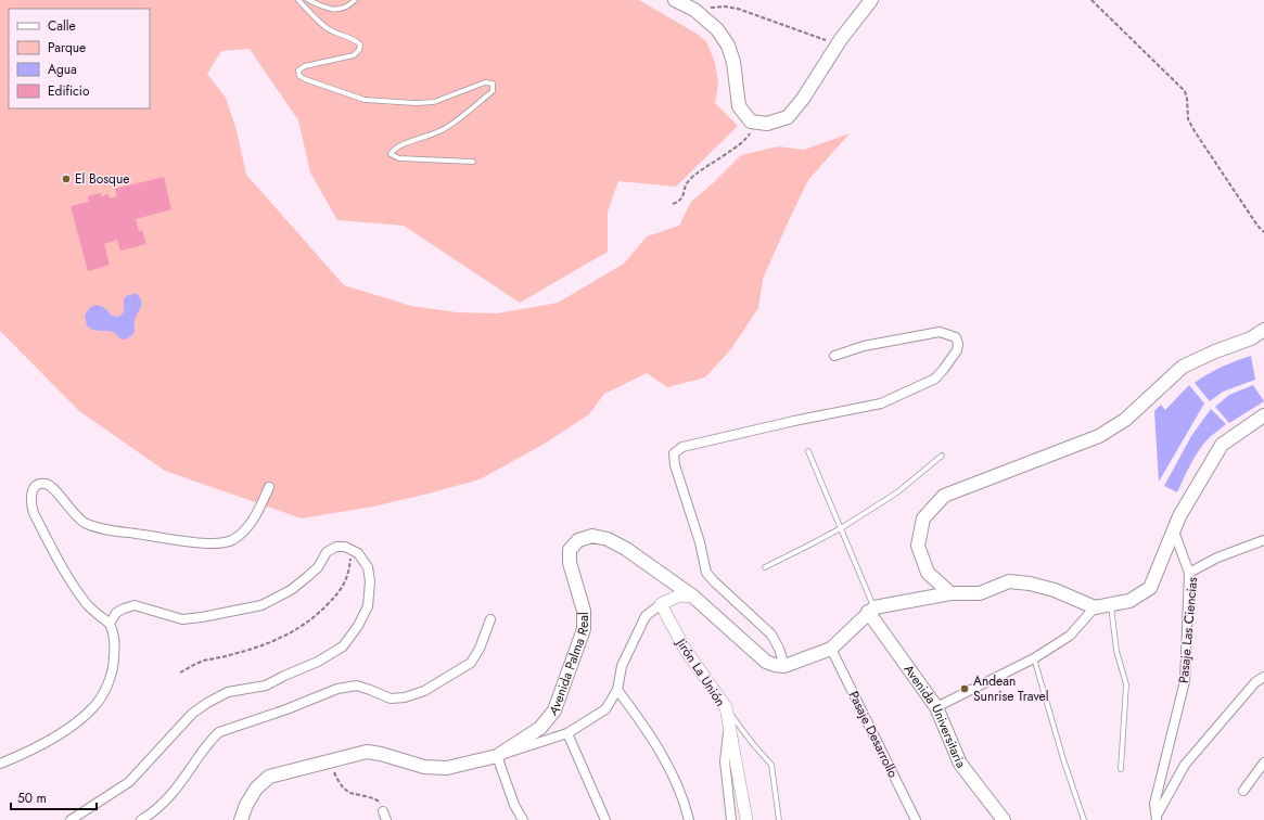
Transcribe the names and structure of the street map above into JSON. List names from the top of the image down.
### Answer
{
  "streets": {
    "main road": ["Avenida Palma Real", "Avenida Universitaria"],
    "street": ["Pasaje Las Ciencias", "Jirón La Unión", "Pasaje Desarrollo"]
  },
  "places": ["El Bosque", "Andean Sunrise Travel"],
  "legend": [
    "Calle",
    "Parque",
    "Agua",
    "Edificio"
  ],
  "scale_bar": "50 m"
}
